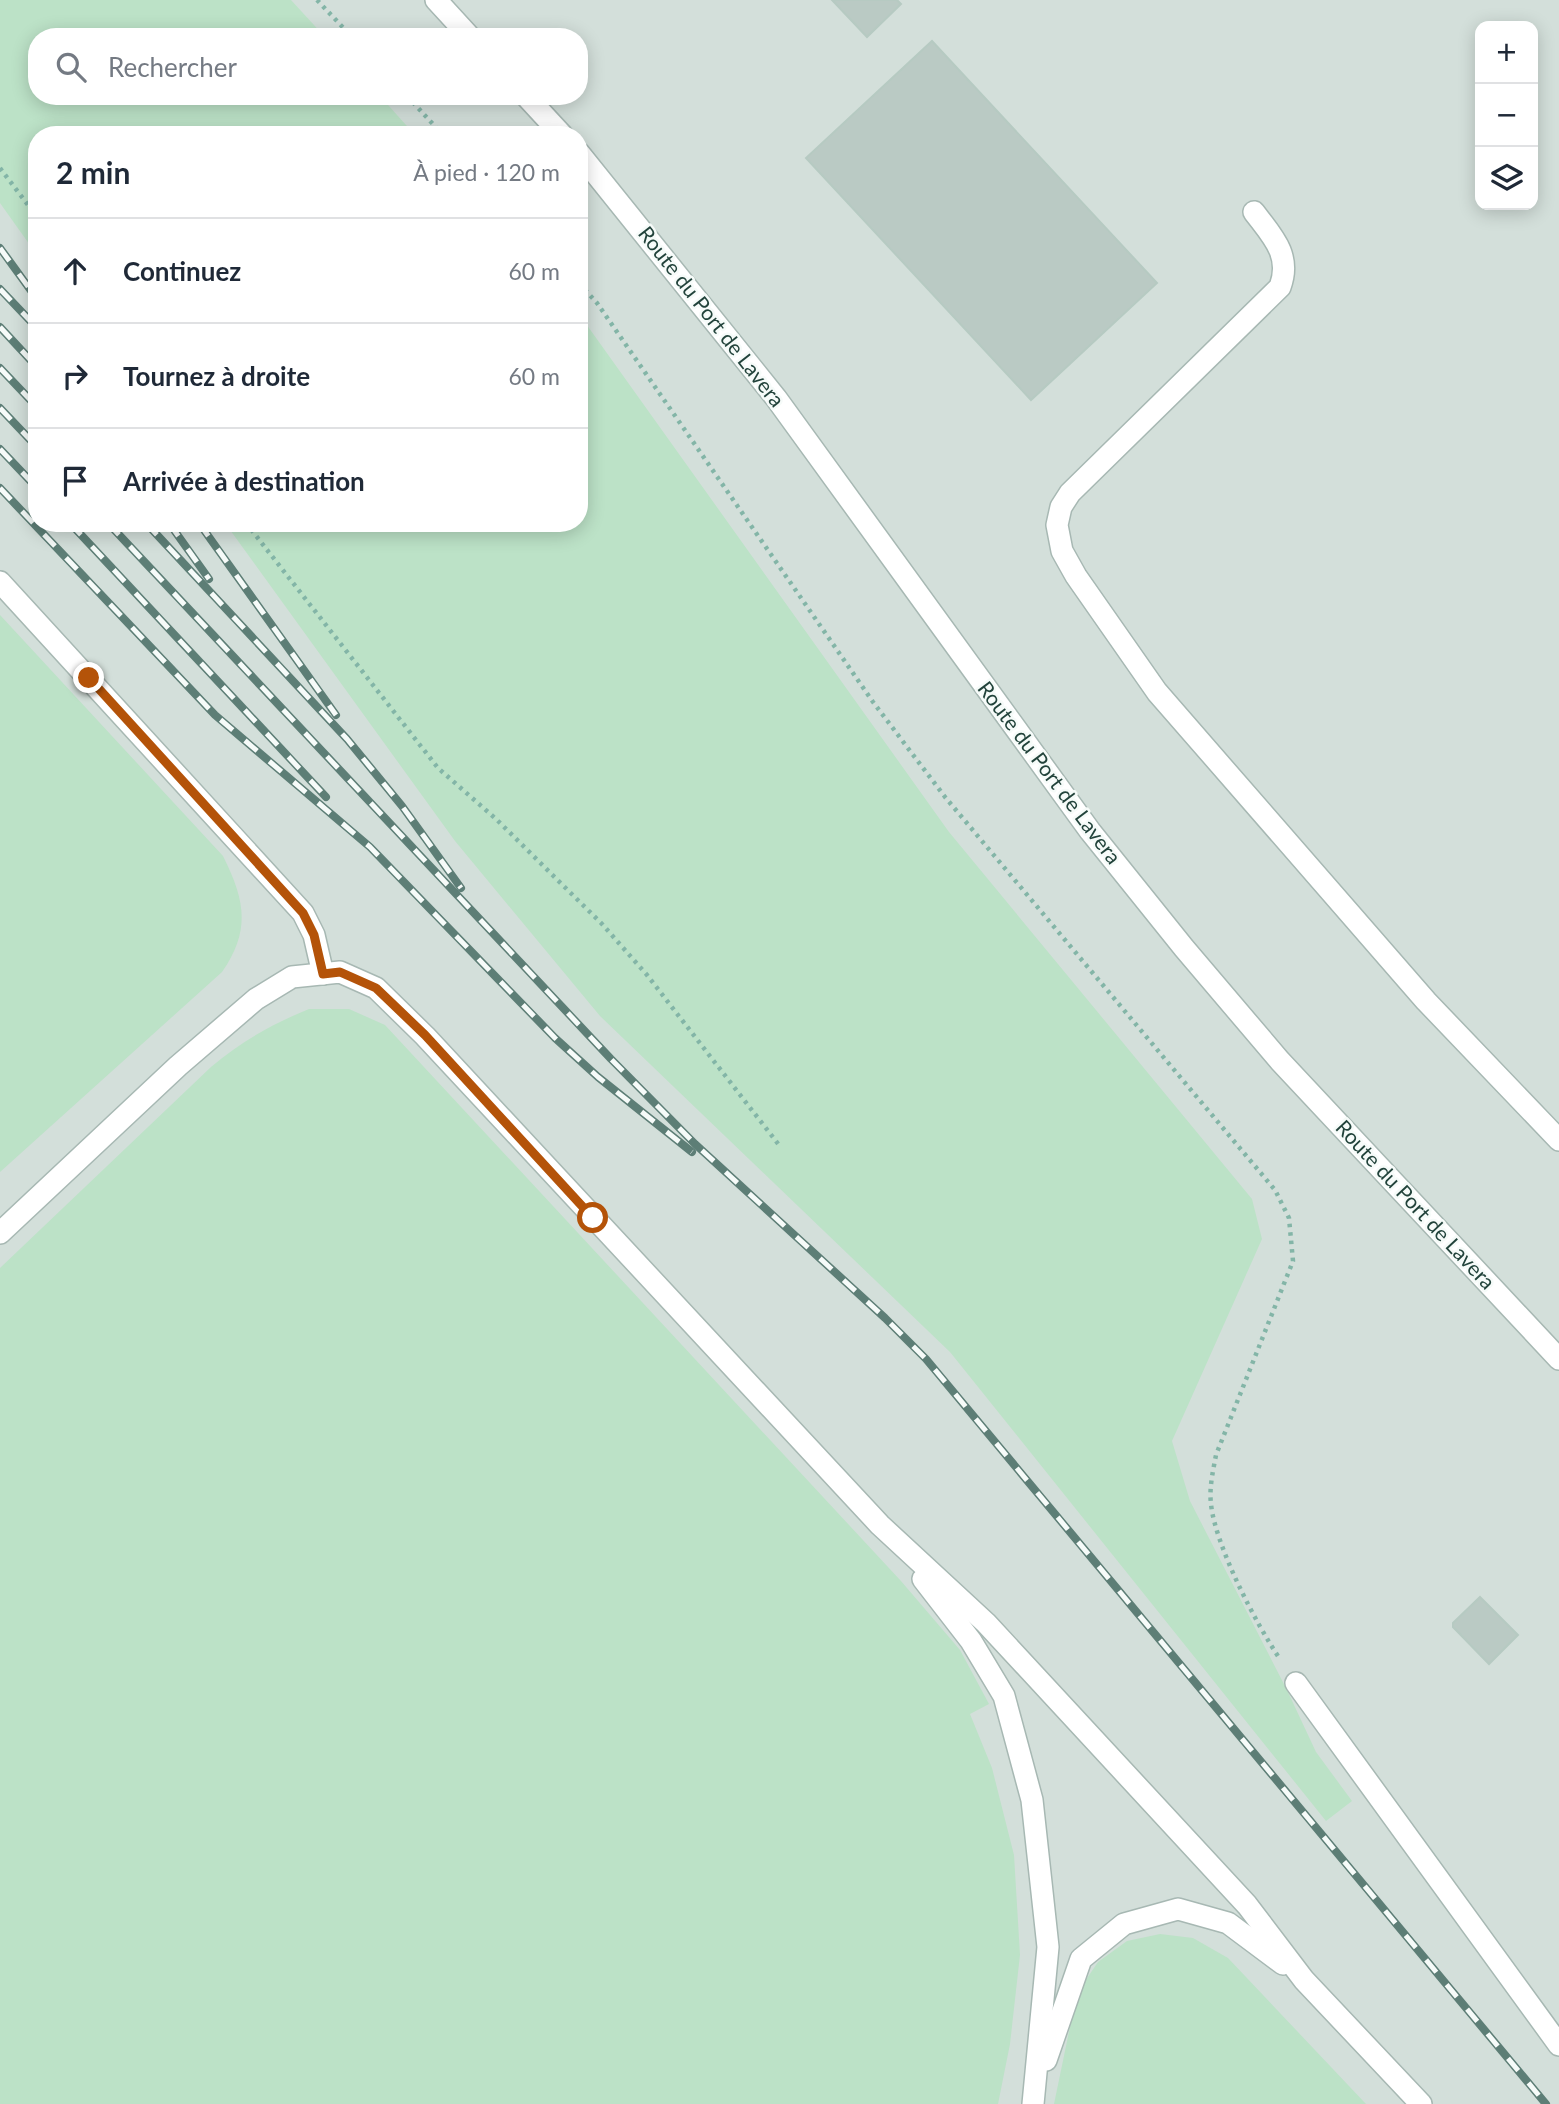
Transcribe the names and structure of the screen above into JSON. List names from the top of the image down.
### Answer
{
  "streets": {
    "street": ["Route du Port de Lavera"]
  },
  "page": {
    "map_buttons": ["+", "−"],
    "search": "Rechercher",
    "heading": ["2 min", "À pied · 120 m"],
    "list": [
      ["Continuez", "60 m"],
      ["Tournez à droite", "60 m"],
      "Arrivée à destination"
    ]
  }
}
